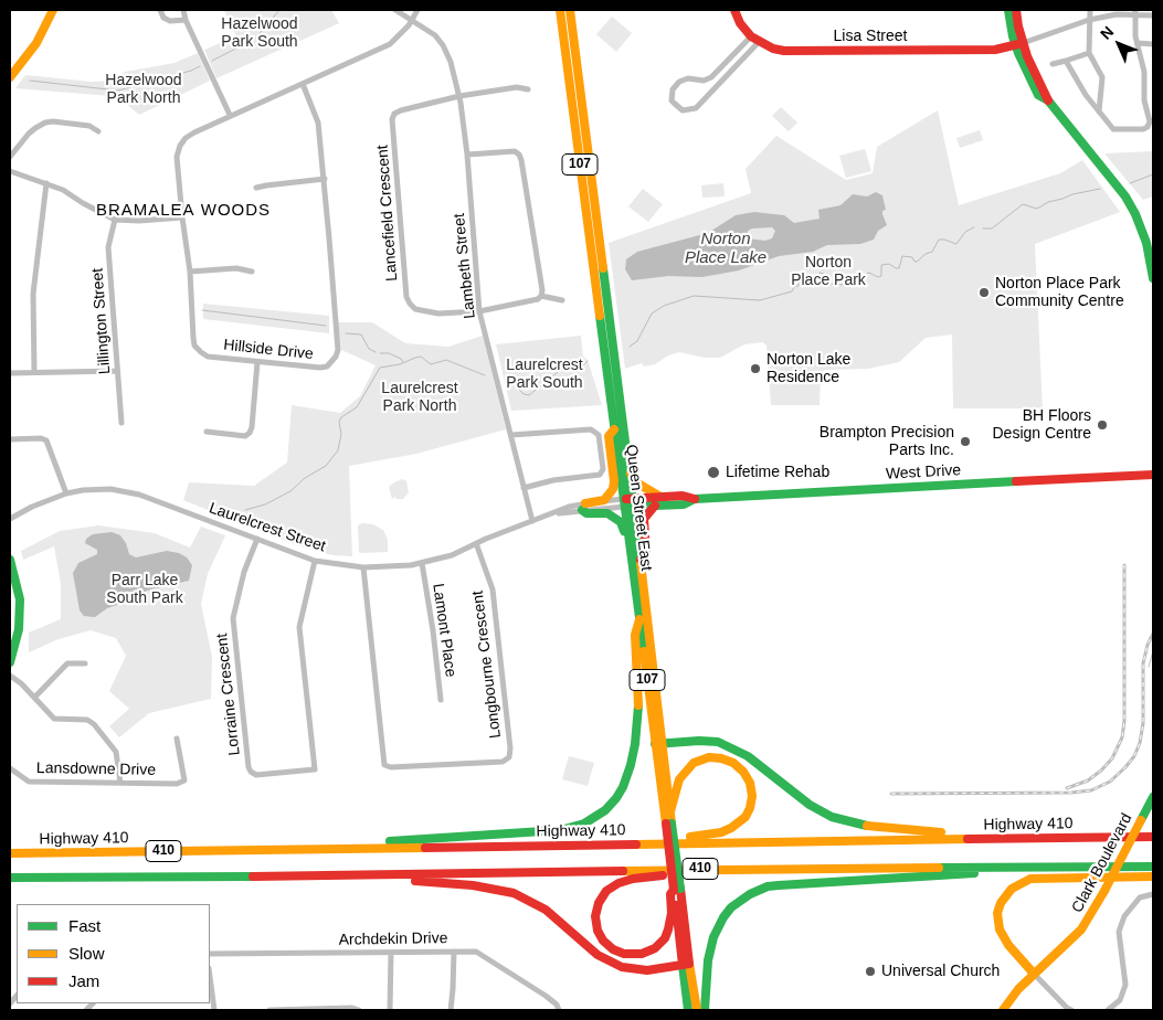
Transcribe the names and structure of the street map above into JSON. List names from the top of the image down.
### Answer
{
  "streets": {
    "main road": [
      "Lisa Street",
      "107",
      "West Drive",
      "Queen Street East",
      "Highway 410",
      "410",
      "Clark Boulevard"
    ],
    "street": [
      "Lancefield Crescent",
      "Lambeth Street",
      "Lillington Street",
      "Hillside Drive",
      "Laurelcrest Street",
      "Lamont Place",
      "Longbourne Crescent",
      "Lorraine Crescent",
      "Lansdowne Drive",
      "Archdekin Drive"
    ]
  },
  "crossings": [
    ["Lancefield Crescent", "Lambeth Street"],
    ["Lambeth Street", "Hillside Drive"],
    ["Lambeth Street", "Laurelcrest Street"],
    ["West Drive", "Queen Street East"],
    ["West Drive", "Laurelcrest Street"],
    ["Queen Street East", "Laurelcrest Street"],
    ["Laurelcrest Street", "Lamont Place"],
    ["Laurelcrest Street", "Longbourne Crescent"],
    ["Laurelcrest Street", "Lorraine Crescent"]
  ],
  "districts": ["BRAMALEA WOODS"],
  "water": ["Norton Place Lake"],
  "parks": [
    "Hazelwood Park South",
    "Hazelwood Park North",
    "Norton Place Park",
    "Laurelcrest Park South",
    "Laurelcrest Park North",
    "Parr Lake South Park"
  ],
  "places": [
    "Norton Place Park Community Centre",
    "Norton Lake Residence",
    "BH Floors Design Centre",
    "Brampton Precision Parts Inc.",
    "Lifetime Rehab",
    "Universal Church"
  ],
  "legend": ["Fast", "Slow", "Jam"],
  "north": "top left"
}
